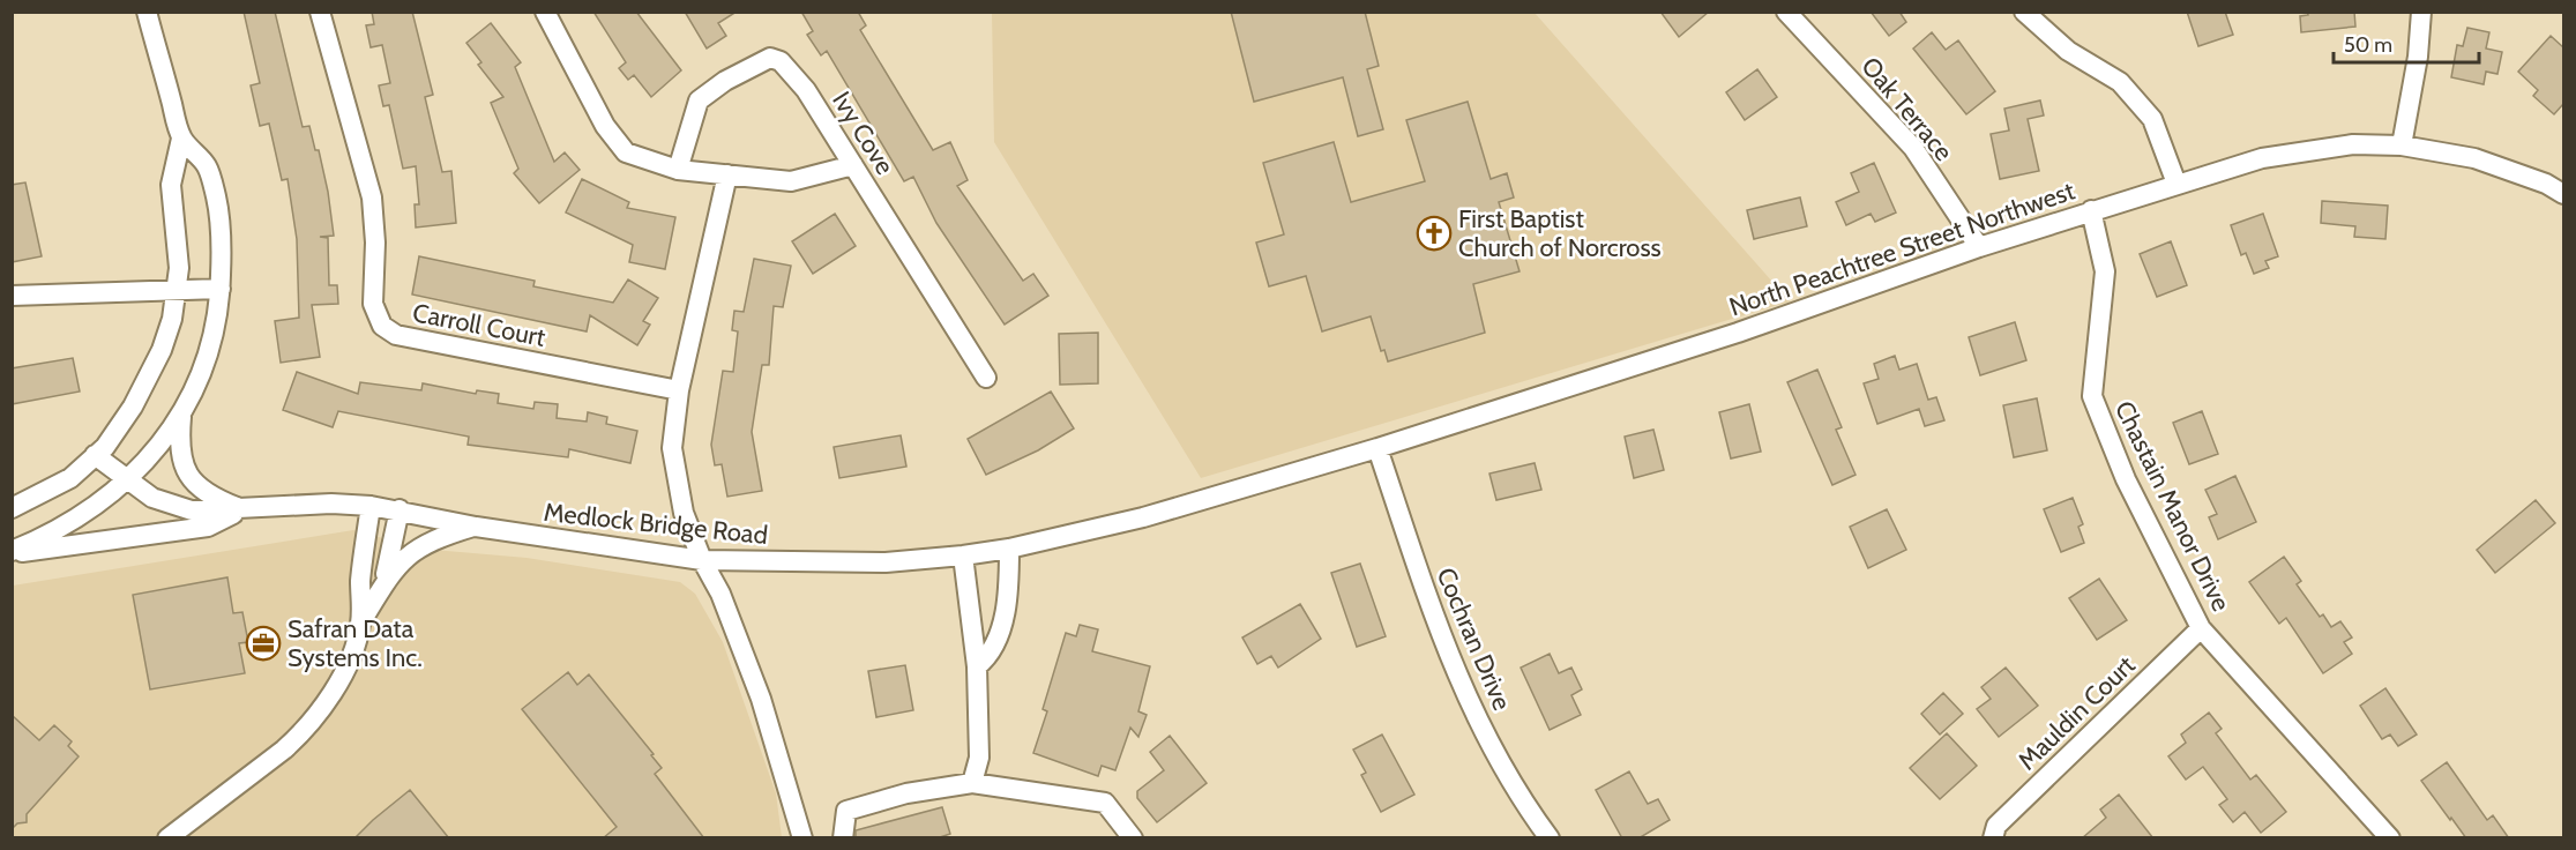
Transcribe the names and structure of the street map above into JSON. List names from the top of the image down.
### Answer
{
  "streets": {
    "street": [
      "Oak Terrace",
      "Ivy Cove",
      "North Peachtree Street Northwest",
      "Carroll Court",
      "Chastain Manor Drive",
      "Medlock Bridge Road",
      "Cochran Drive",
      "Mauldin Court"
    ]
  },
  "crossings": [
    ["Oak Terrace", "North Peachtree Street Northwest"],
    ["North Peachtree Street Northwest", "Chastain Manor Drive"],
    ["North Peachtree Street Northwest", "Medlock Bridge Road"],
    ["North Peachtree Street Northwest", "Cochran Drive"],
    ["Chastain Manor Drive", "Mauldin Court"]
  ],
  "places": {
    "church": ["First Baptist Church of Norcross"],
    "office": ["Safran Data Systems Inc."]
  },
  "scale_bar": "50 m"
}
